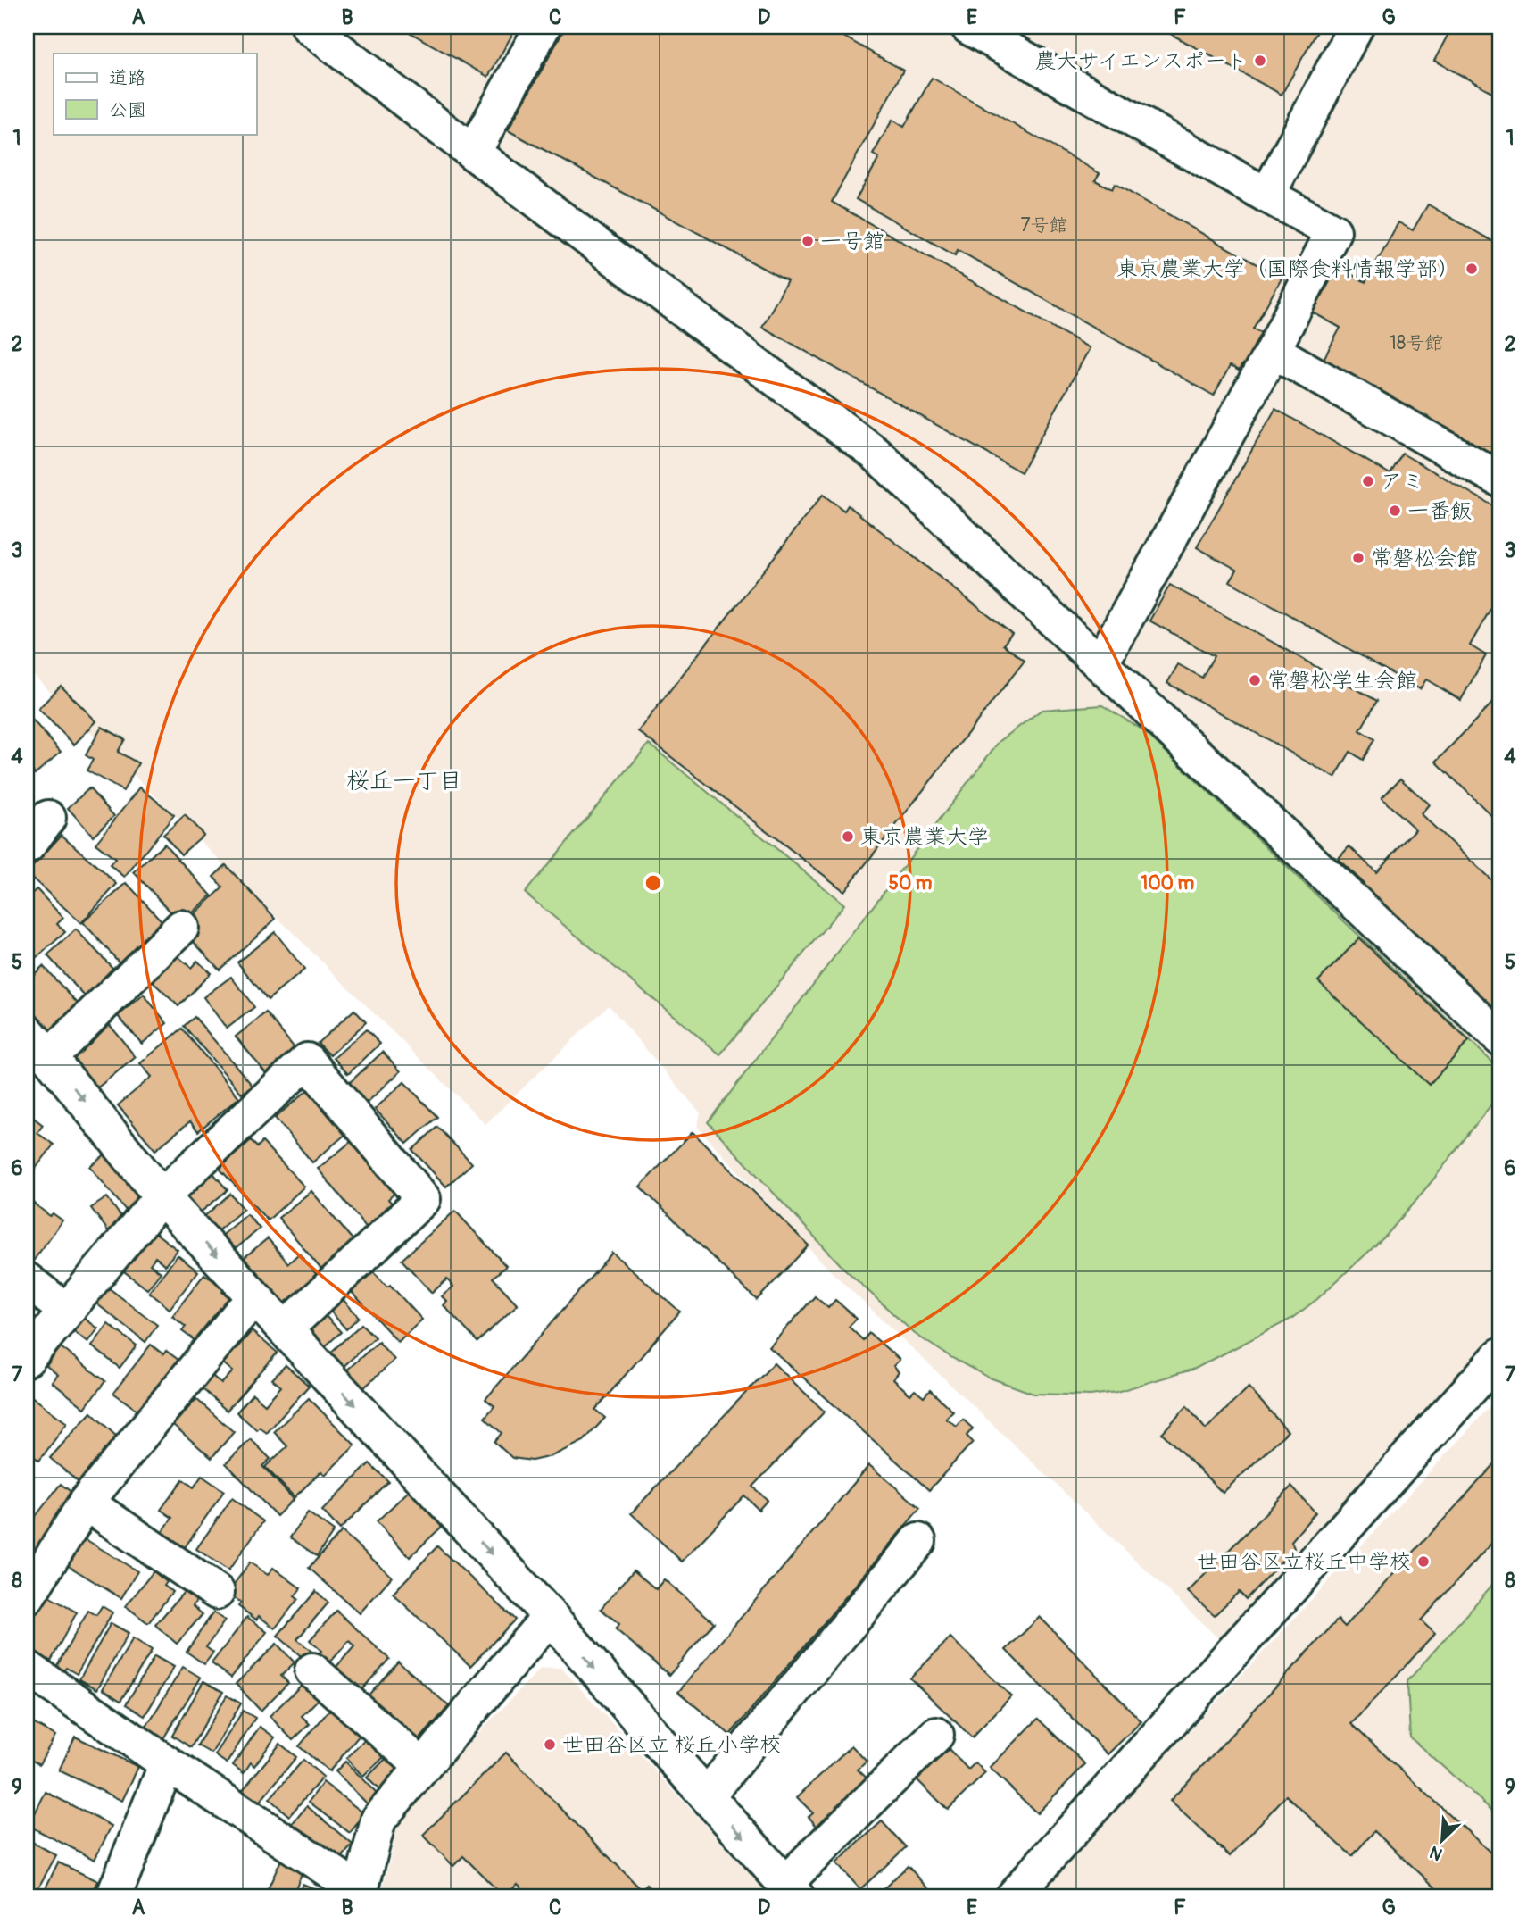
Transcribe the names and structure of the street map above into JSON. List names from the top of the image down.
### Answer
{
  "districts": ["桜丘一丁目"],
  "places": [
    "農大サイエンスポート",
    "一号館",
    "東京農業大学（国際食料情報学部）",
    "アミ",
    "一番飯",
    "常磐松会館",
    "常磐松学生会館",
    "東京農業大学",
    "世田谷区立桜丘中学校",
    "世田谷区立 桜丘小学校"
  ],
  "house_numbers": ["7号館", "18号館"],
  "legend": ["道路", "公園"],
  "north": "bottom left",
  "grid": {
    "columns": [
      "A",
      "B",
      "C",
      "D",
      "E",
      "F",
      "G"
    ],
    "rows": [
      "1",
      "2",
      "3",
      "4",
      "5",
      "6",
      "7",
      "8",
      "9"
    ]
  },
  "rings": ["50 m", "100 m"]
}
